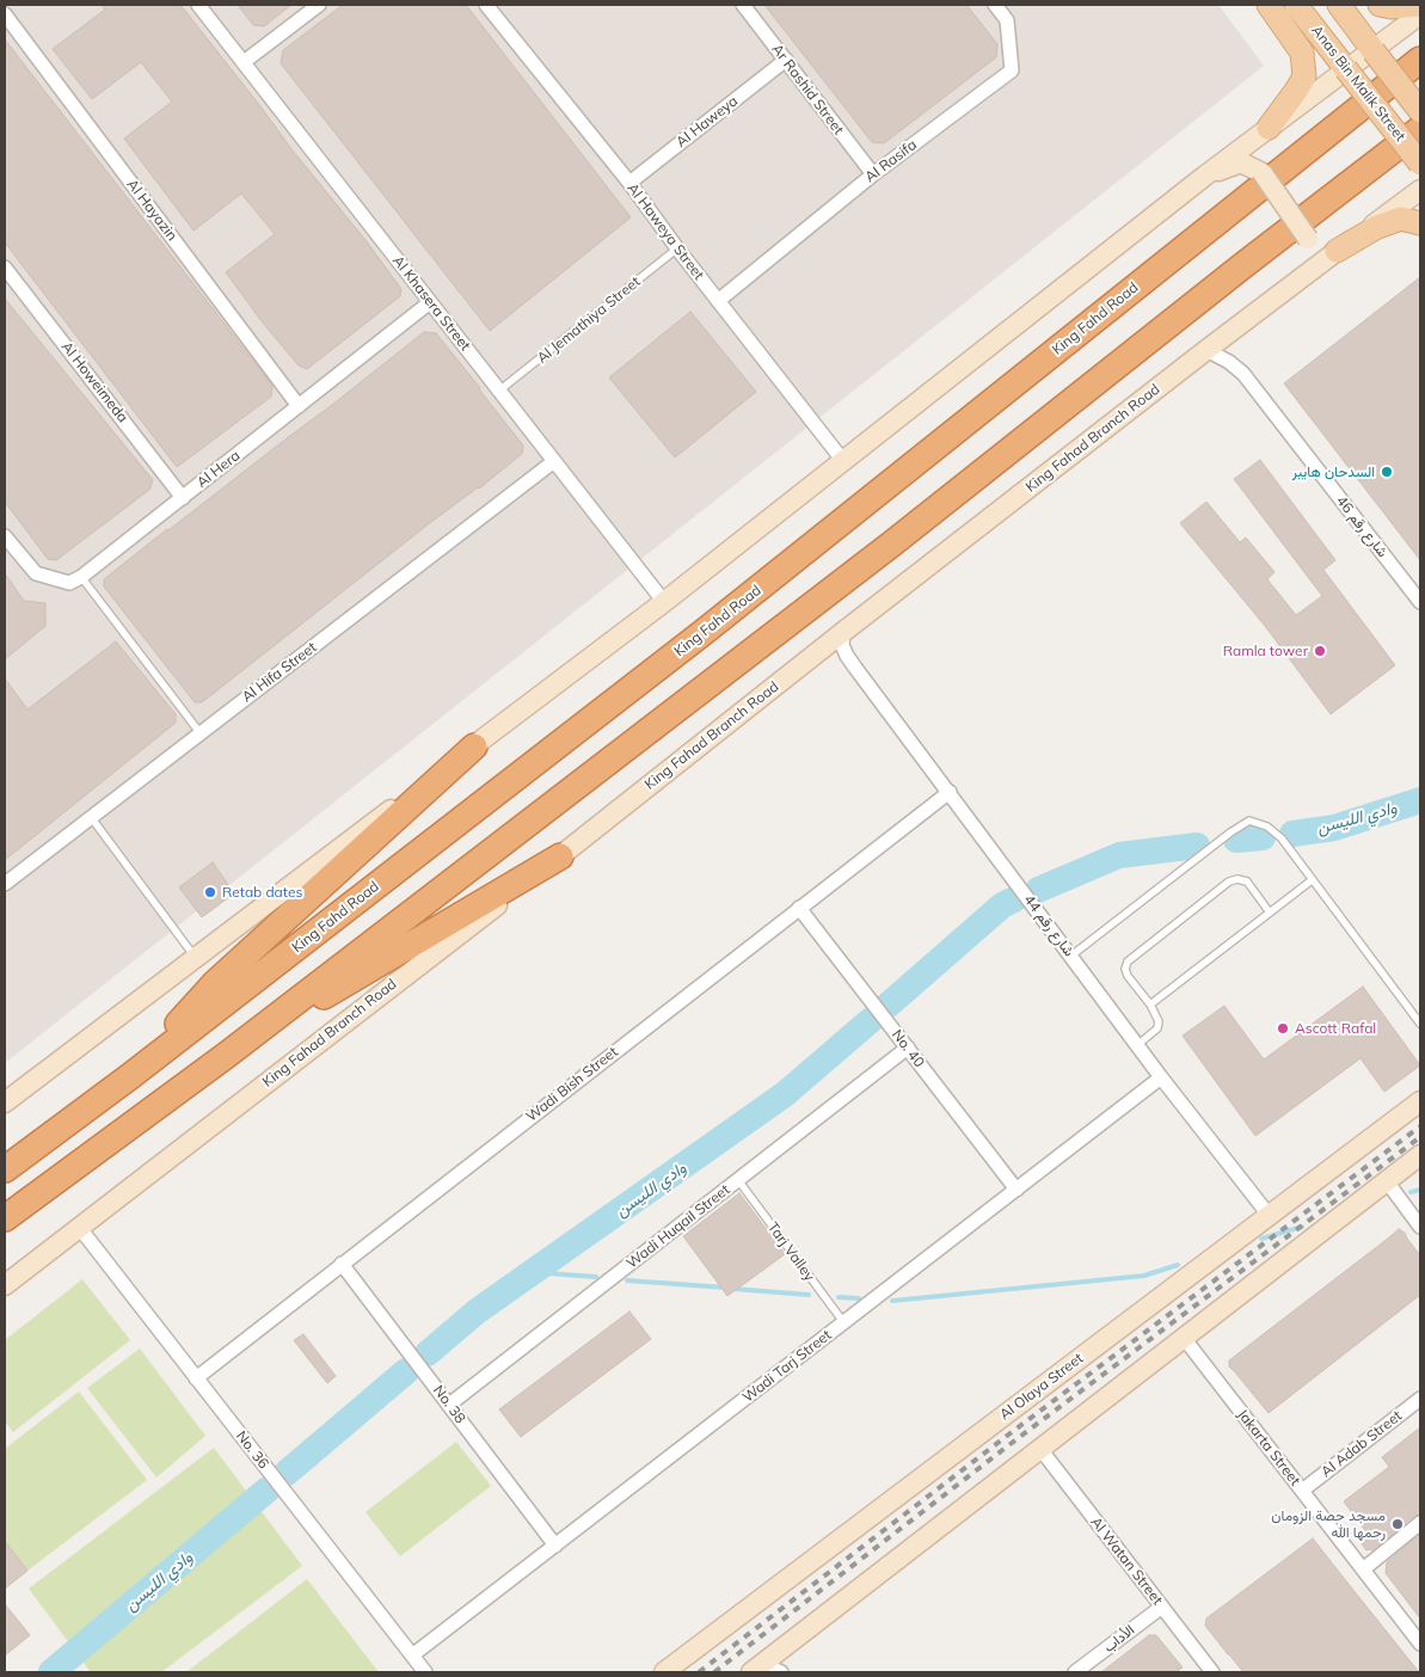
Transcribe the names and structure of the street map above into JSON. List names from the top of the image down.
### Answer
{
  "streets": {
    "highway": ["King Fahd Road"],
    "main road": ["Anas Bin Malik Street", "King Fahad Branch Road", "Al Olaya Street"],
    "street": [
      "Ar Rashid Street",
      "Al Haweya",
      "Al Rasifa",
      "Al Hayazin",
      "Al Haweya Street",
      "Al Khasera Street",
      "Al Howeimeda",
      "Al Hera",
      "شارع رقم 46",
      "Al Hifa Street",
      "شارع رقم 44",
      "No. 40",
      "Wadi Bish Street",
      "Wadi Huqail Street",
      "Wadi Tarj Street",
      "No. 38",
      "Al Adab Street",
      "Jakarta Street",
      "No. 36",
      "Al Watan Street",
      "الأداب"
    ],
    "lane": ["Al Jemathiya Street", "Tarj Valley"]
  },
  "crossings": [
    ["Ar Rashid Street", "Al Haweya"],
    ["Ar Rashid Street", "Al Rasifa"],
    ["Al Haweya", "Al Haweya Street"],
    ["Al Rasifa", "Al Haweya Street"],
    ["Al Hayazin", "Al Hera"],
    ["Al Haweya Street", "Al Jemathiya Street"],
    ["Al Khasera Street", "Al Jemathiya Street"],
    ["Al Khasera Street", "Al Hera"],
    ["Al Khasera Street", "Al Hifa Street"],
    ["Al Howeimeda", "Al Hera"],
    ["King Fahad Branch Road", "شارع رقم 46"],
    ["King Fahad Branch Road", "شارع رقم 44"],
    ["King Fahad Branch Road", "No. 36"],
    ["شارع رقم 44", "Wadi Bish Street"],
    ["شارع رقم 44", "Wadi Tarj Street"],
    ["شارع رقم 44", "Al Olaya Street"],
    ["No. 40", "Wadi Bish Street"],
    ["No. 40", "Wadi Huqail Street"],
    ["No. 40", "Wadi Tarj Street"],
    ["Wadi Bish Street", "No. 38"],
    ["Wadi Bish Street", "No. 36"],
    ["Wadi Huqail Street", "Tarj Valley"],
    ["Wadi Huqail Street", "No. 38"],
    ["Tarj Valley", "Wadi Tarj Street"],
    ["Wadi Tarj Street", "No. 38"],
    ["Wadi Tarj Street", "No. 36"],
    ["Al Adab Street", "Jakarta Street"],
    ["Al Watan Street", "الأداب"]
  ],
  "water": ["وادي الليسن"],
  "places": [
    "السدحان هايبر",
    "Ramla tower",
    "Retab dates",
    "Ascott Rafal",
    "مسجد حصة الزومان رحمها الله"
  ]
}
